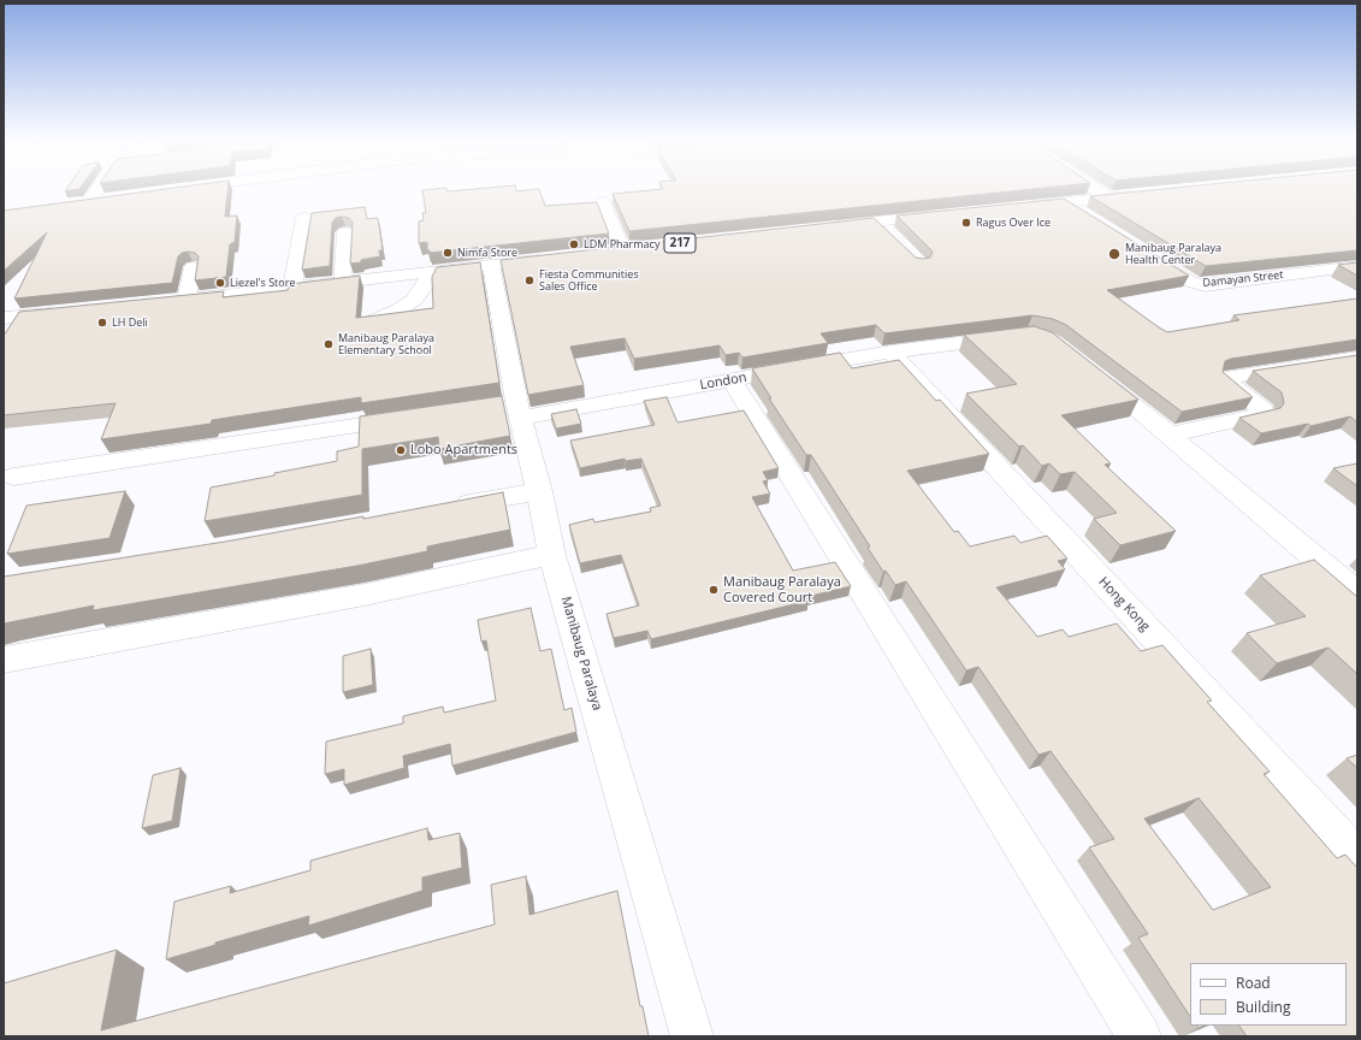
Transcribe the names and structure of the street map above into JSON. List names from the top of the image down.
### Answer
{
  "streets": {
    "street": [
      "Damayan Street",
      "London",
      "Hong Kong",
      "Manibaug Paralaya"
    ]
  },
  "crossings": [
    ["London", "Hong Kong"],
    ["London", "Manibaug Paralaya"]
  ],
  "places": [
    "Ragus Over Ice",
    "LDM Pharmacy",
    "Nimfa Store",
    "Manibaug Paralaya Health Center",
    "Fiesta Communities Sales Office",
    "Liezel's Store",
    "LH Deli",
    "Manibaug Paralaya Elementary School",
    "Lobo Apartments",
    "Manibaug Paralaya Covered Court"
  ],
  "legend": ["Road", "Building"]
}
